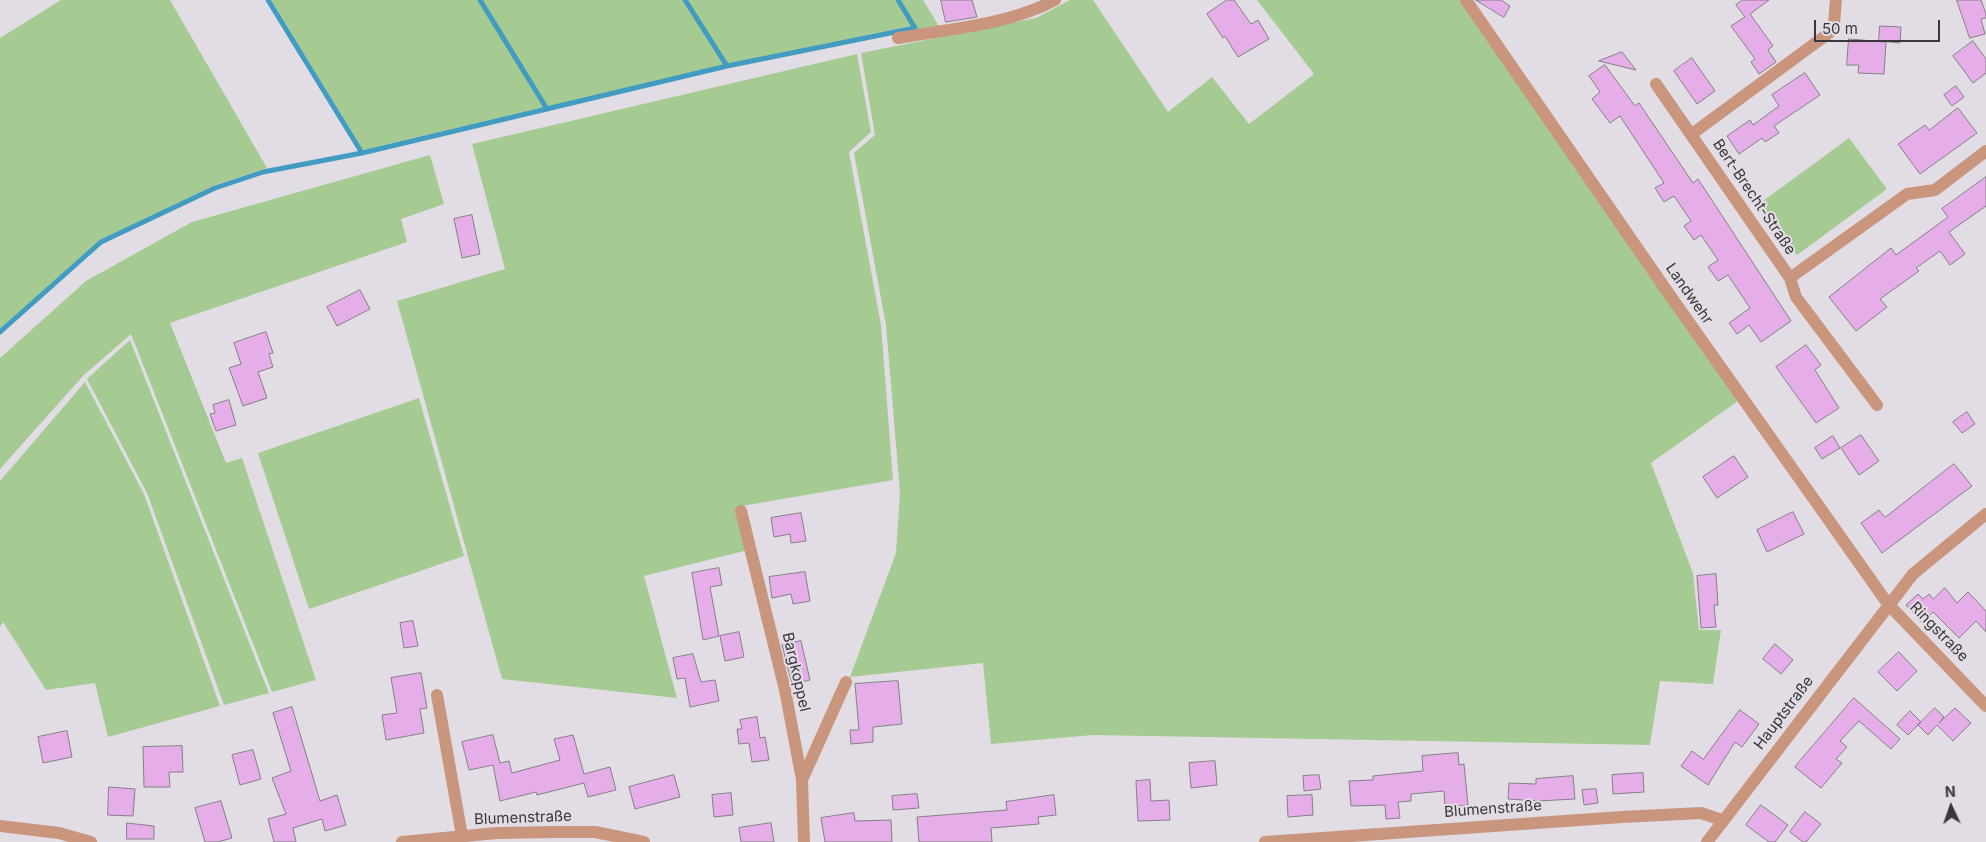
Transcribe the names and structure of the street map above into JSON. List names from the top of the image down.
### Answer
{
  "streets": {
    "street": [
      "Bert-Brecht-Straße",
      "Landwehr",
      "Ringstraße",
      "Bargkoppel",
      "Hauptstraße",
      "Blumenstraße"
    ]
  },
  "crossings": [
    ["Landwehr", "Ringstraße"],
    ["Landwehr", "Hauptstraße"],
    ["Ringstraße", "Hauptstraße"],
    ["Hauptstraße", "Blumenstraße"]
  ],
  "scale_bar": "50 m",
  "north": "top"
}
